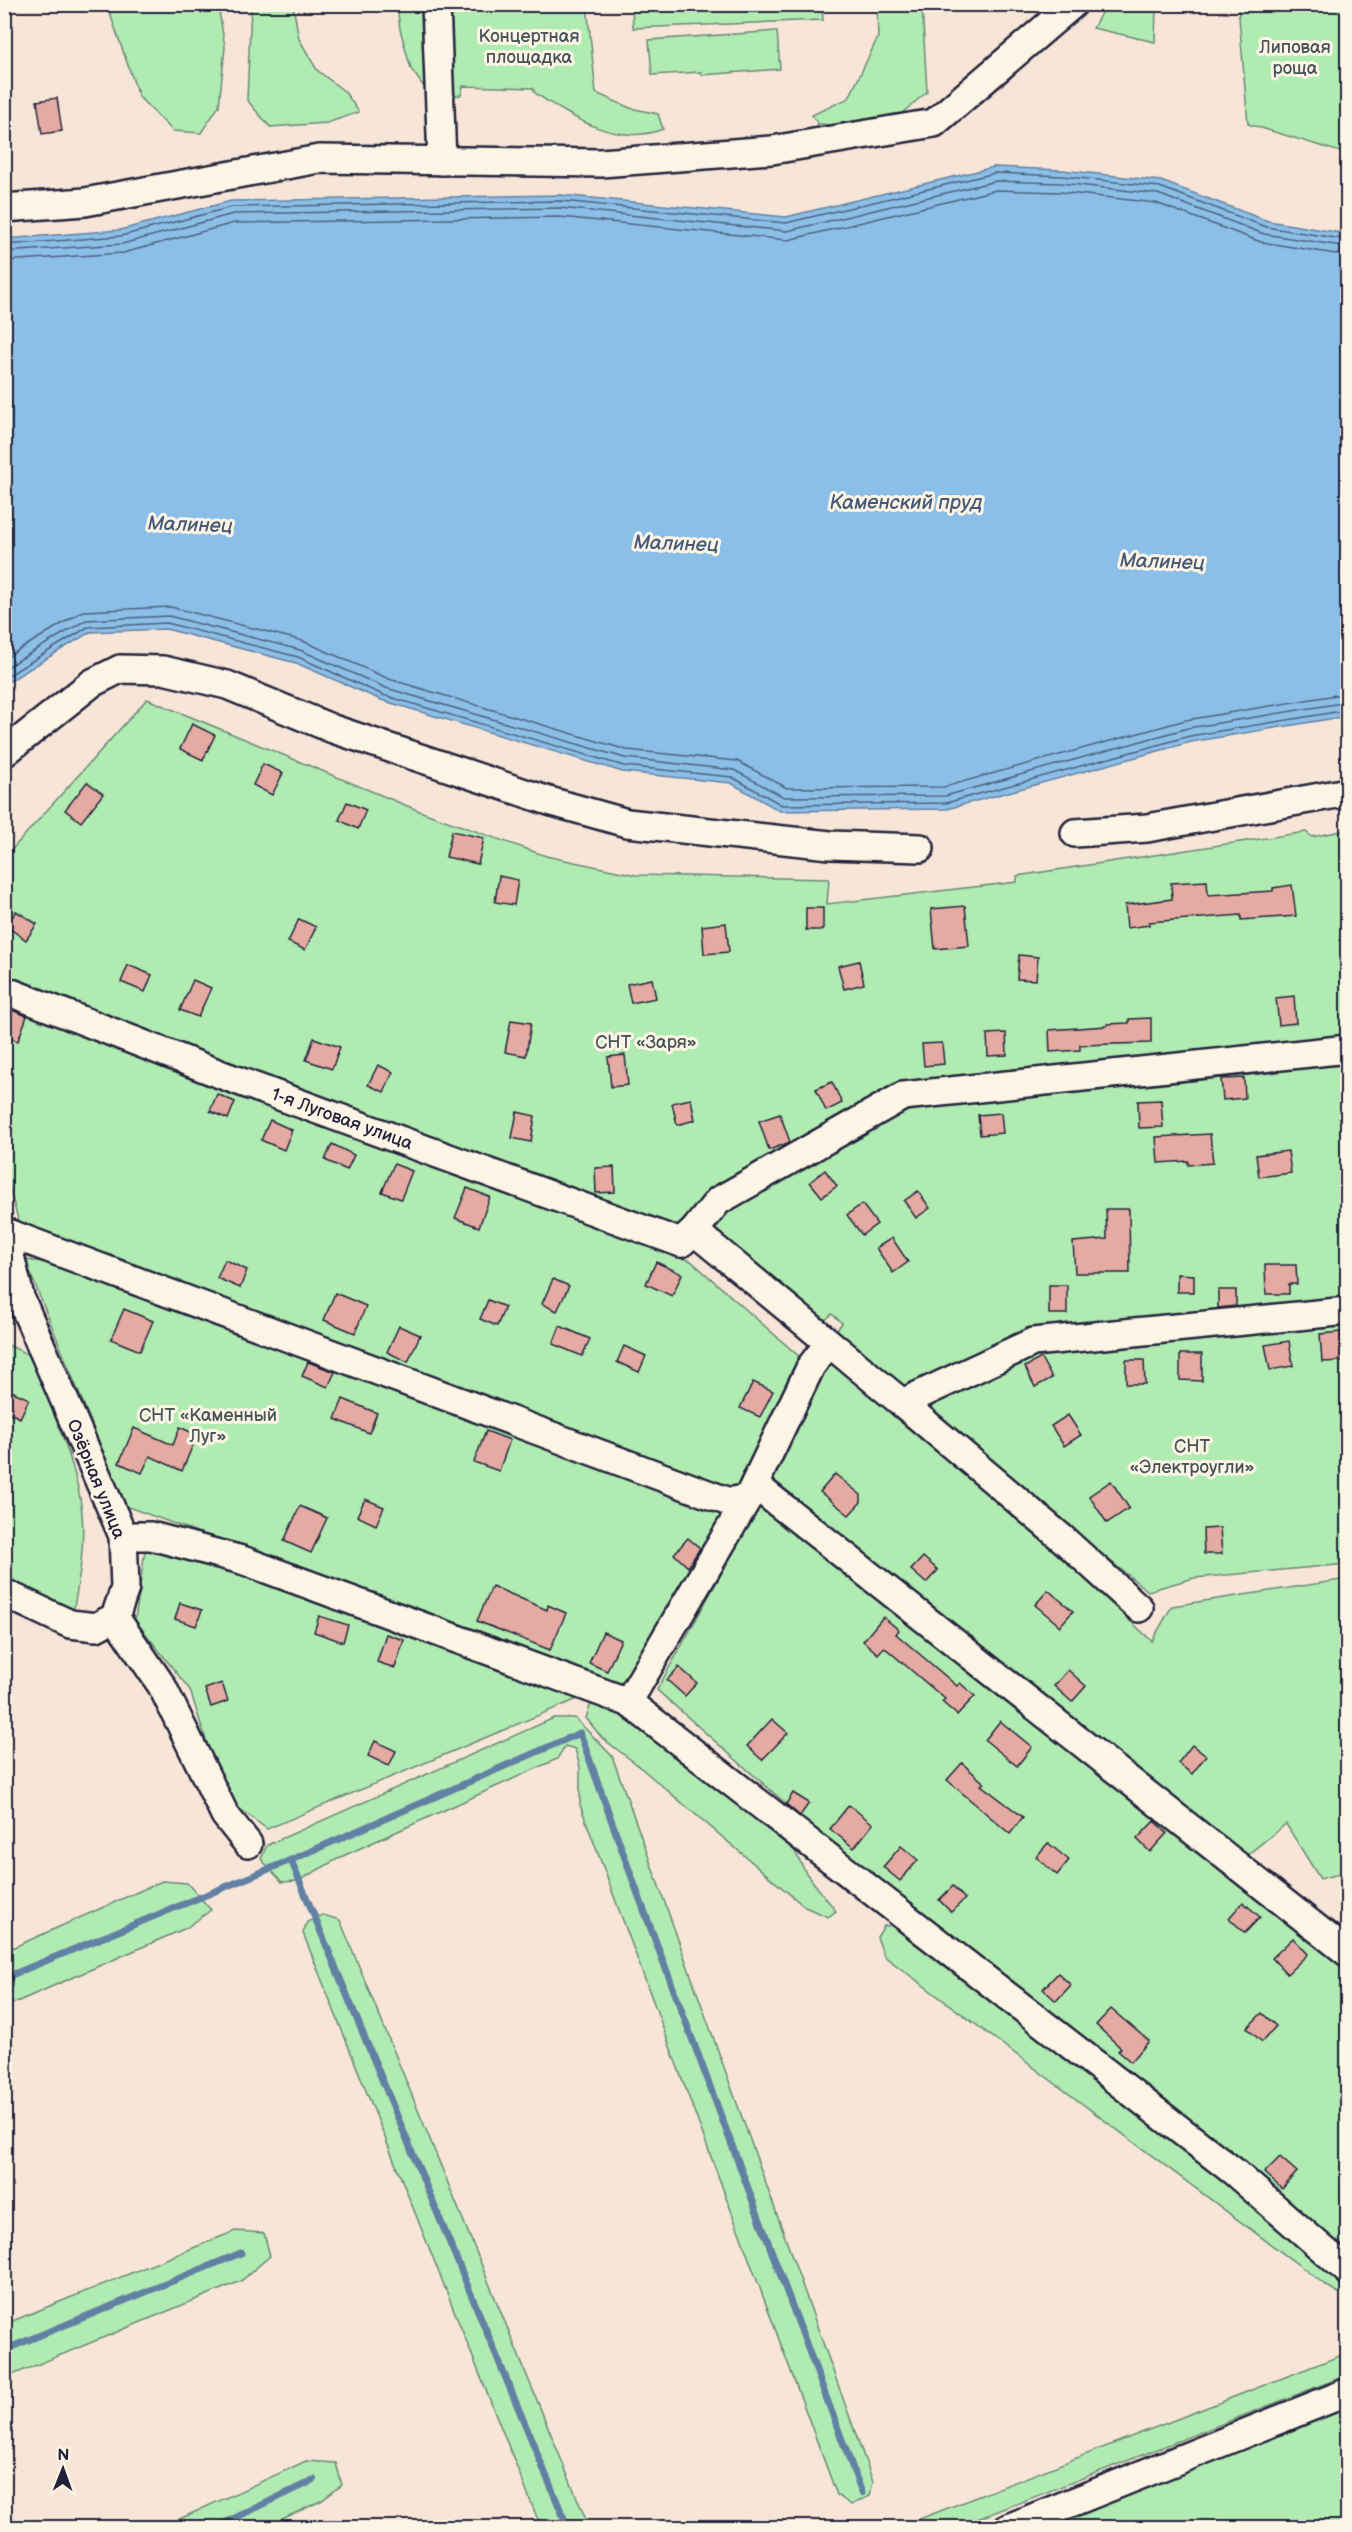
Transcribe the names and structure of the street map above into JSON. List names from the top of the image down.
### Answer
{
  "streets": {
    "street": ["1-я Луговая улица", "Озёрная улица"]
  },
  "water": ["Каменский пруд", "Малинец"],
  "parks": [
    "Концертная площадка",
    "Липовая роща",
    "СНТ «Заря»",
    "СНТ «Каменный Луг»",
    "СНТ «Электроугли»"
  ],
  "north": "top"
}
